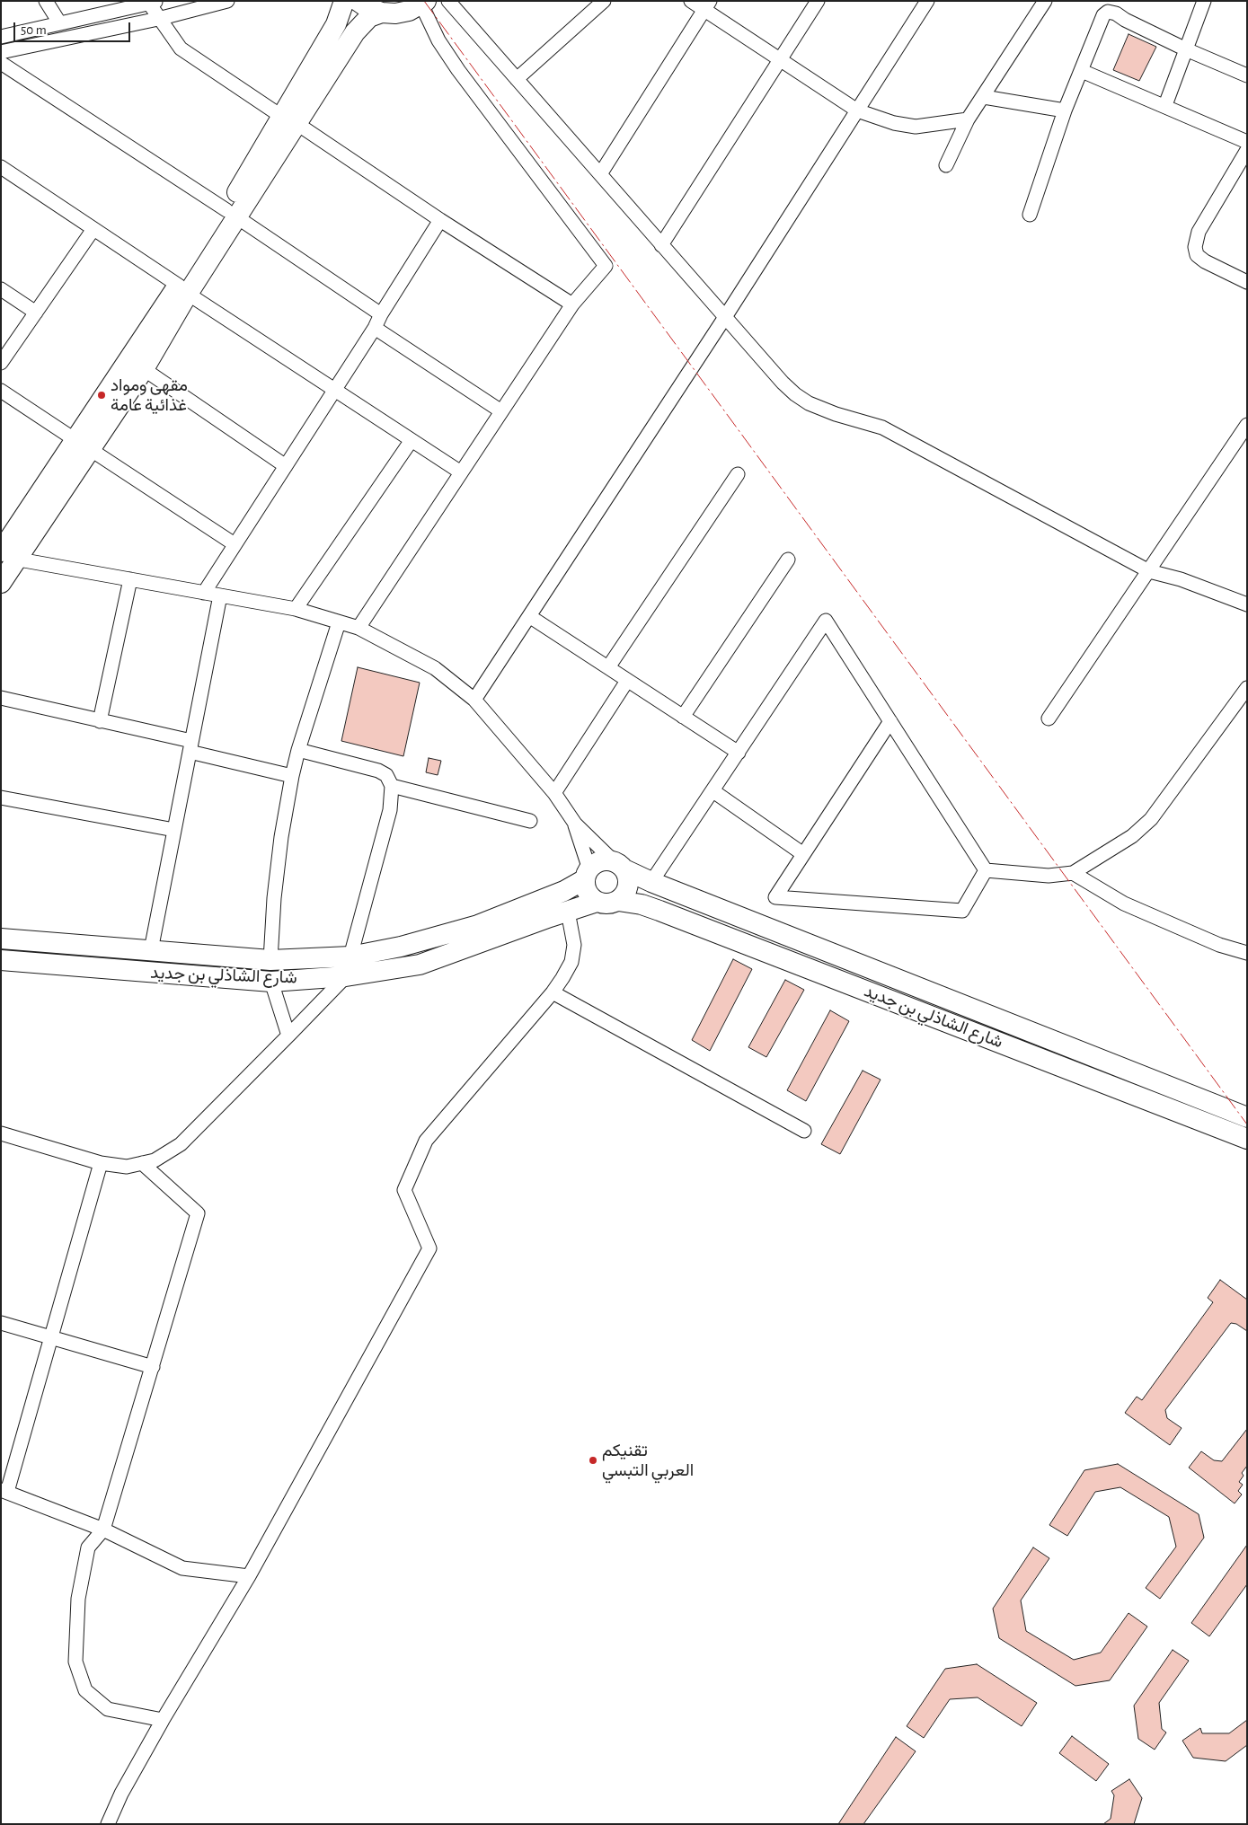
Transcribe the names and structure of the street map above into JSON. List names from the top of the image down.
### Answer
{
  "streets": {
    "main road": ["شارع الشاذلي بن جديد"]
  },
  "places": ["مقهى ومواد غذائية عامة", "تقنيكم العربي التبسي"],
  "scale_bar": "50 m"
}
